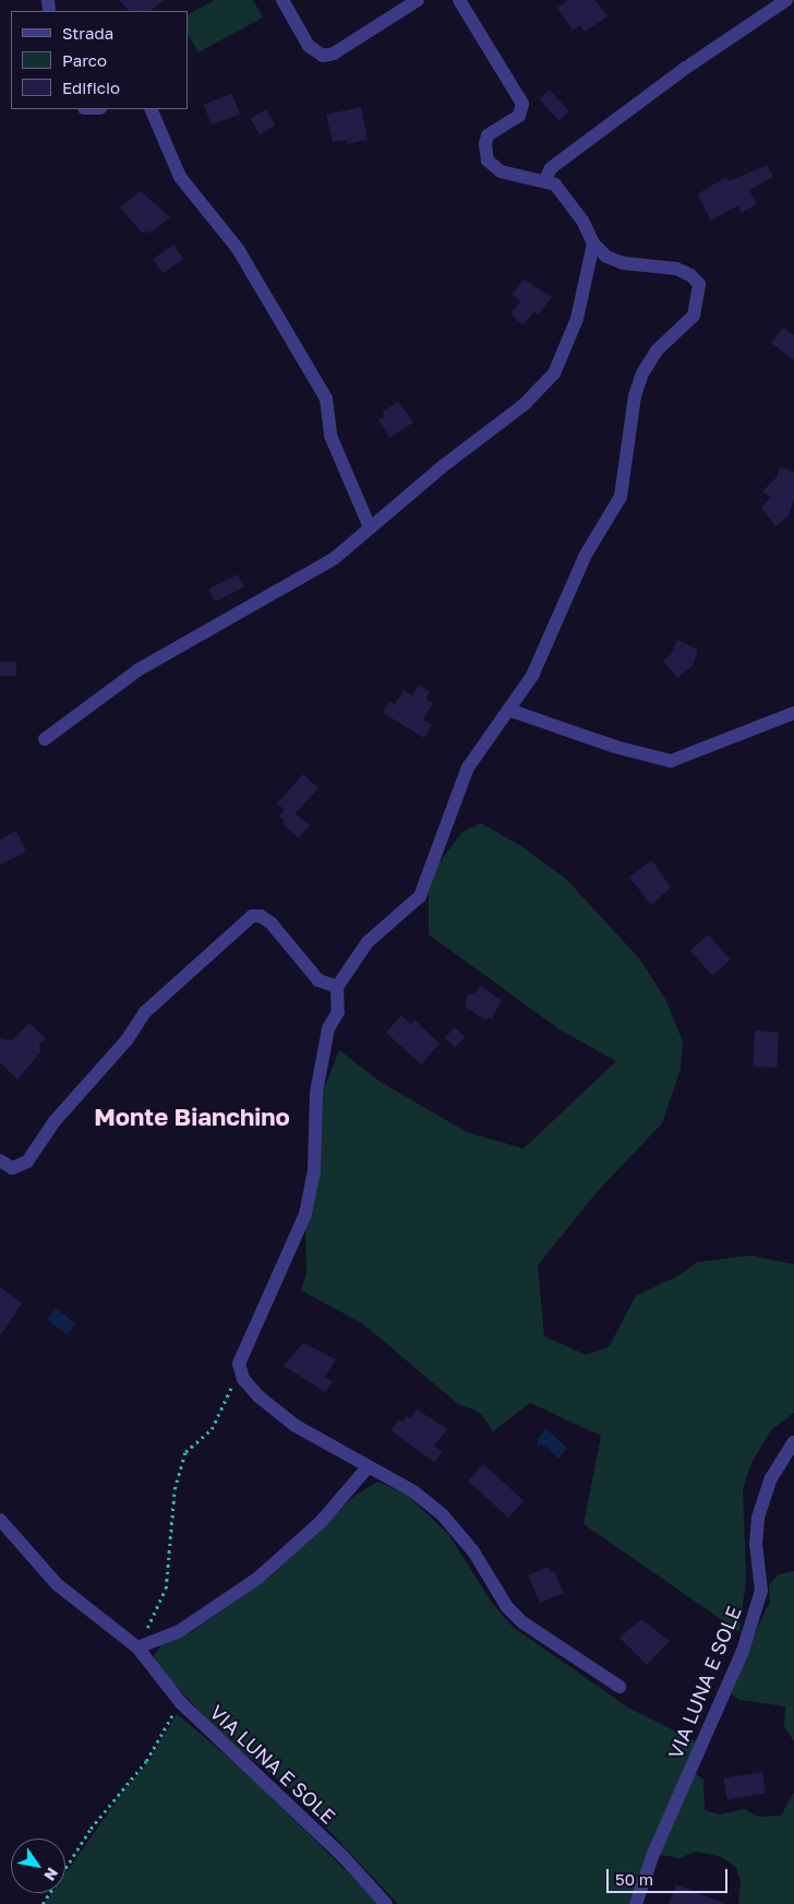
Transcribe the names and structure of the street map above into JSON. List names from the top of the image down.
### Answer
{
  "streets": {
    "street": ["VIA LUNA E SOLE"]
  },
  "districts": ["Monte Bianchino"],
  "legend": ["Strada", "Parco", "Edificio"],
  "scale_bar": "50 m",
  "north": "bottom right"
}
